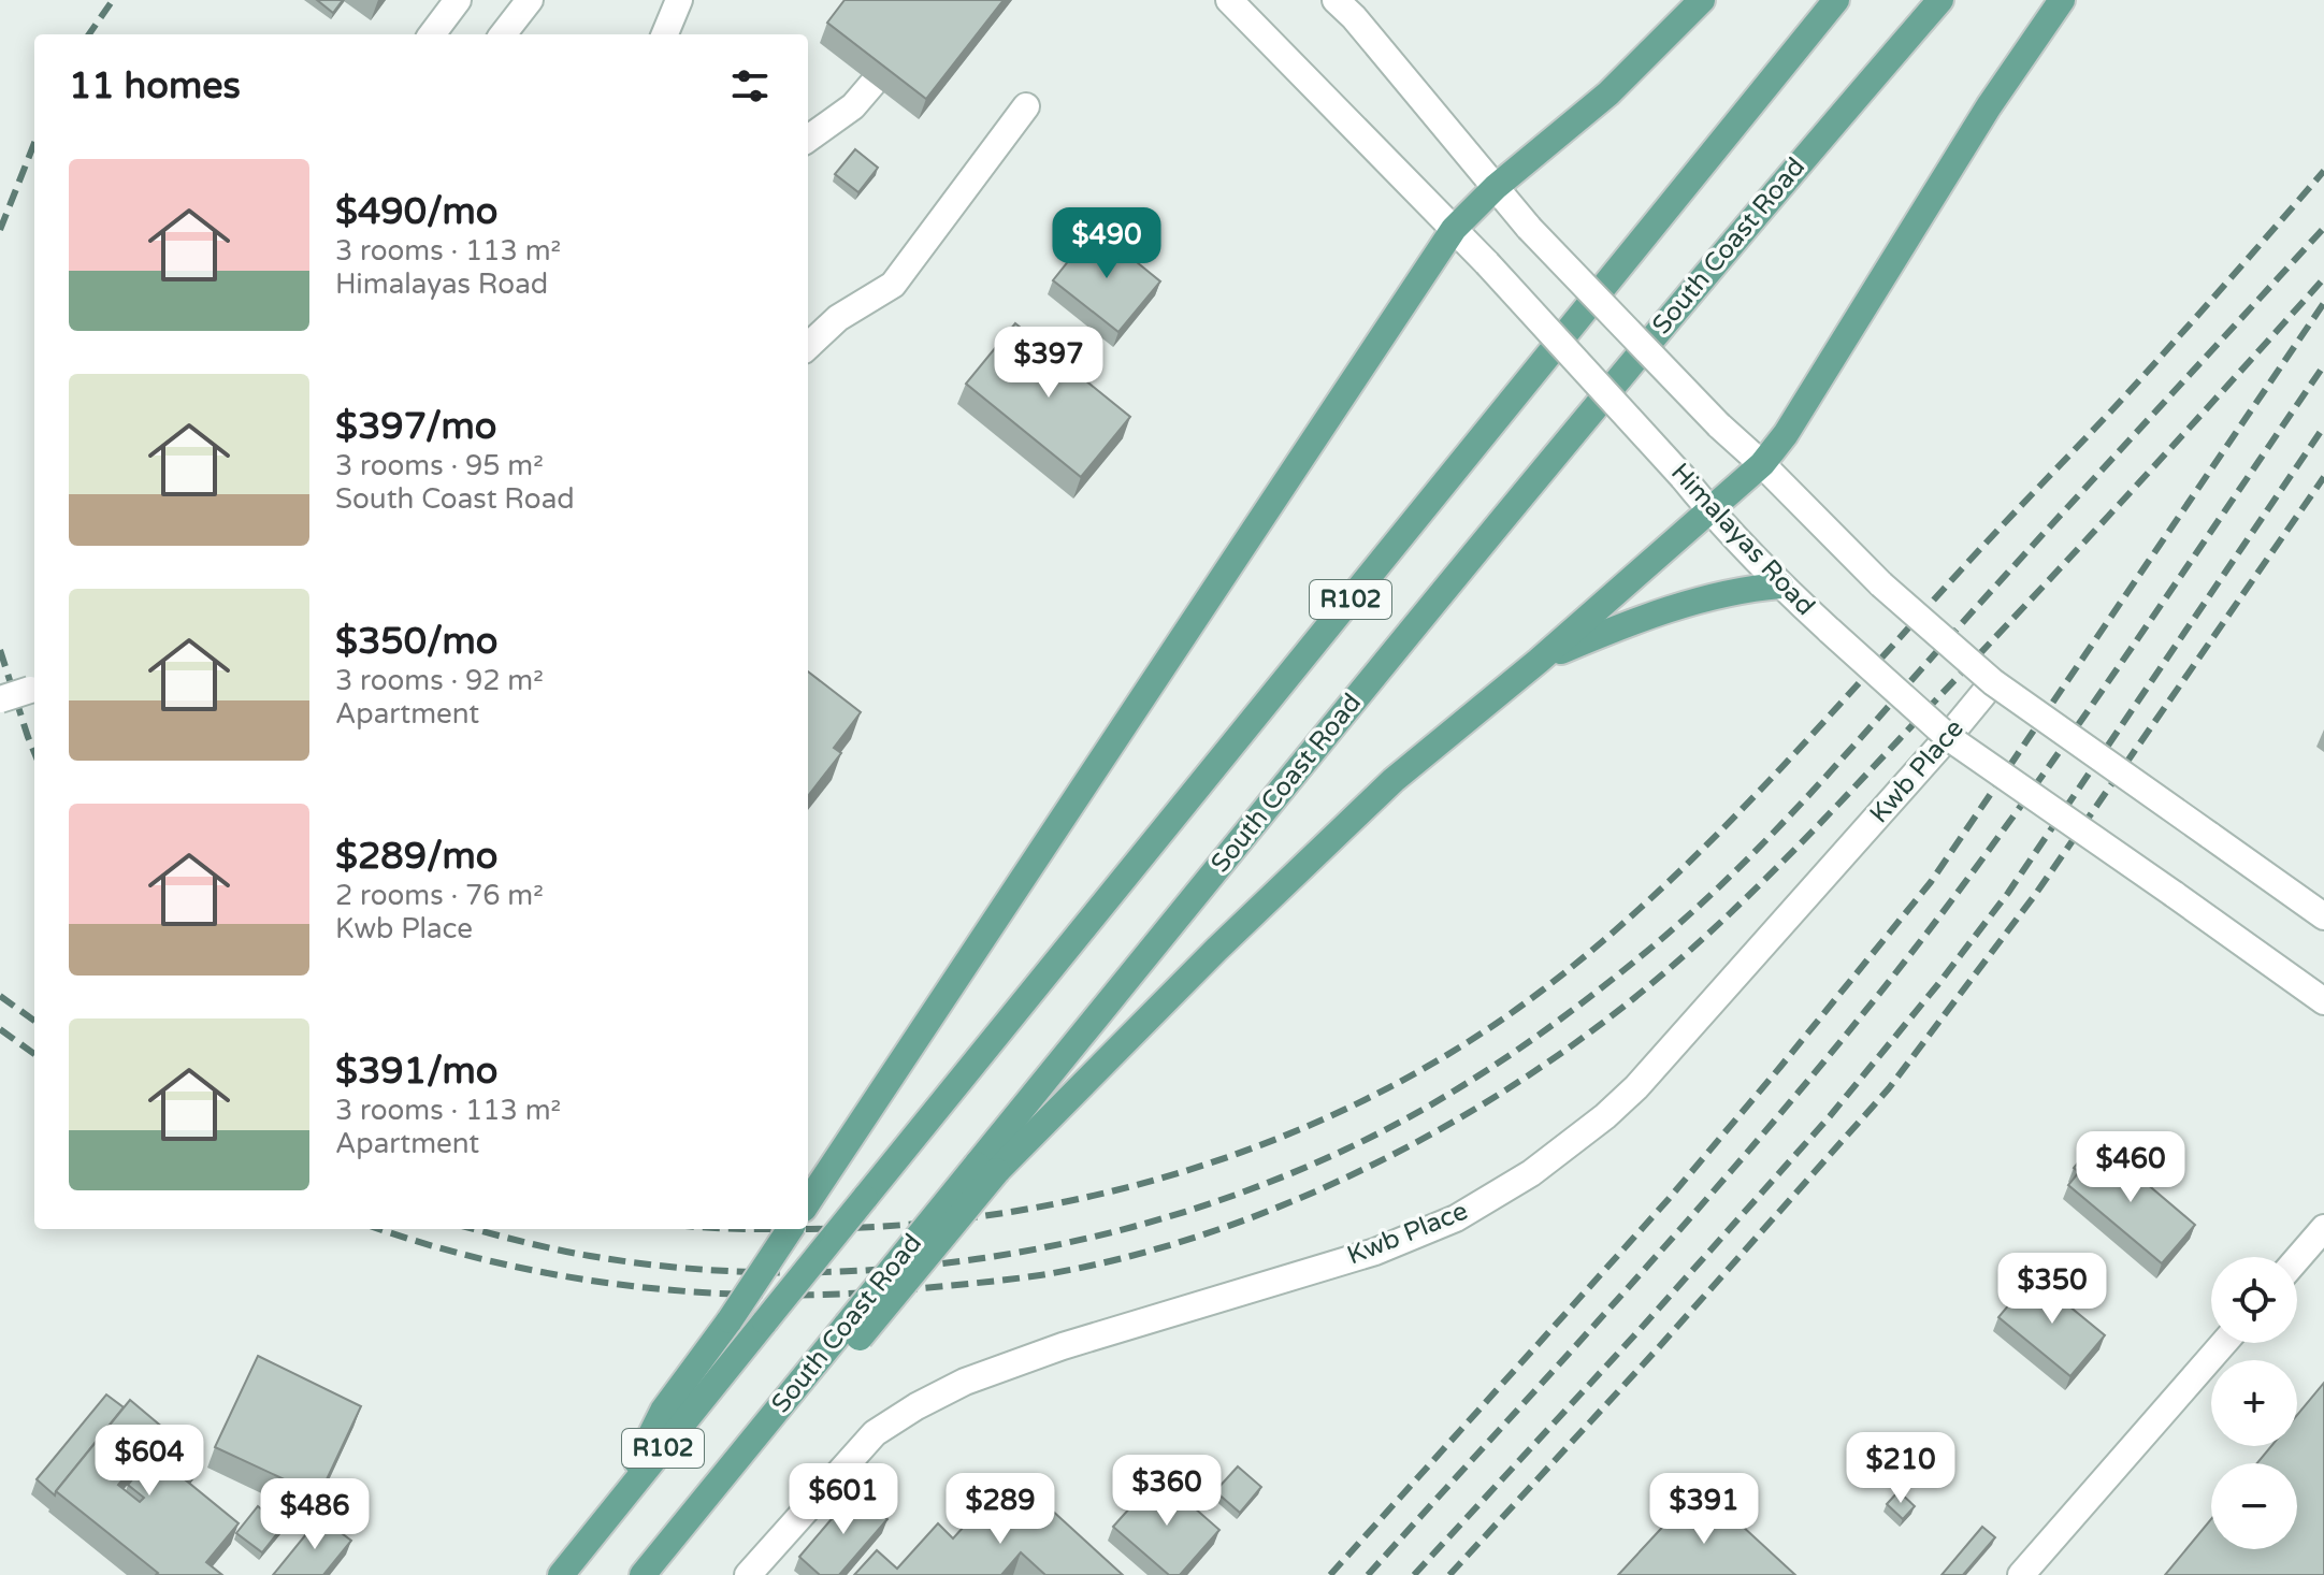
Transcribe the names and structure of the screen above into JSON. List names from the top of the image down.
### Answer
{
  "streets": {
    "main road": ["South Coast Road", "R102"],
    "street": ["Himalayas Road", "Kwb Place"]
  },
  "crossings": [
    ["Himalayas Road", "Kwb Place"]
  ],
  "page": {
    "heading": "11 homes",
    "list": [
      {
        "name": "$490/mo",
        "note": "3 rooms · 113 m² · Himalayas Road"
      },
      {
        "name": "$397/mo",
        "note": "3 rooms · 95 m² · South Coast Road"
      },
      {
        "name": "$350/mo",
        "note": "3 rooms · 92 m² · Apartment"
      },
      {
        "name": "$289/mo",
        "note": "2 rooms · 76 m² · Kwb Place"
      },
      {
        "name": "$391/mo",
        "note": "3 rooms · 113 m² · Apartment"
      }
    ],
    "price": [
      "$490",
      "$397",
      "$460",
      "$350",
      "$604",
      "$210",
      "$360",
      "$601",
      "$289",
      "$391",
      "$486"
    ],
    "map_buttons": ["+", "−"]
  }
}
